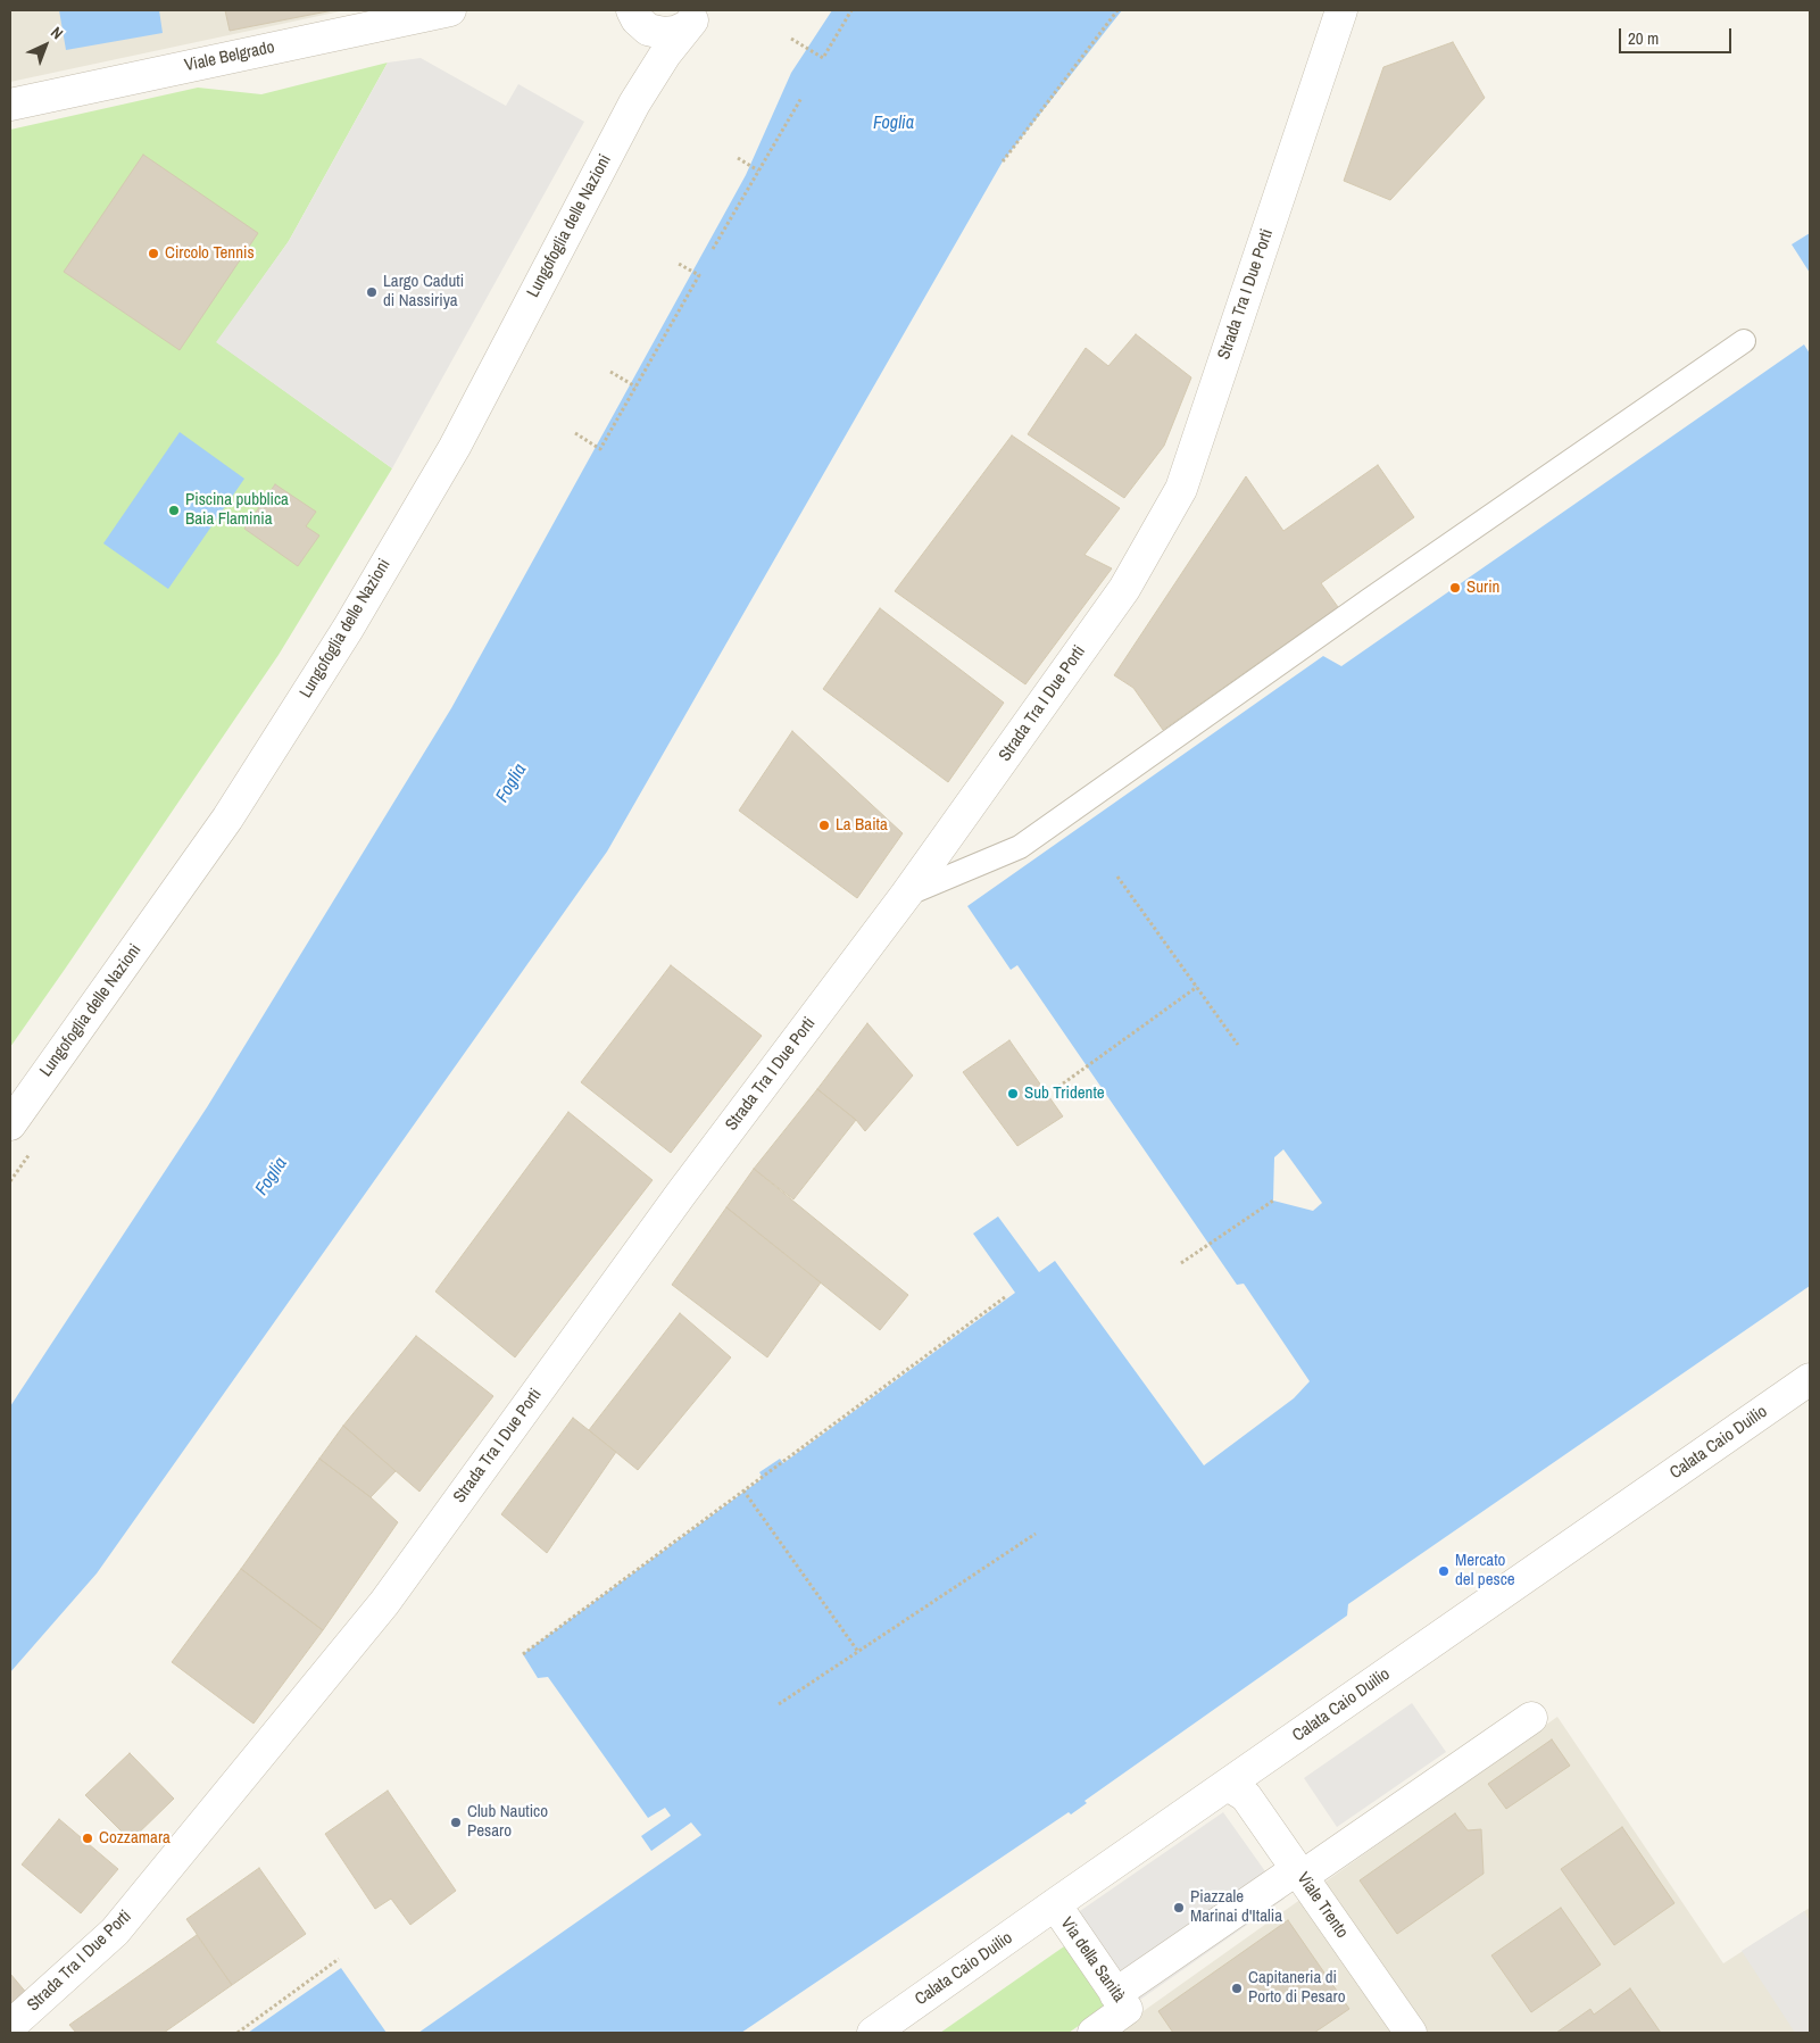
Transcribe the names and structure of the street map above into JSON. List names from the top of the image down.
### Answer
{
  "streets": {
    "street": [
      "Viale Belgrado",
      "Lungofoglia delle Nazioni",
      "Strada Tra I Due Porti",
      "Calata Caio Duilio",
      "Viale Trento",
      "Via della Sanità"
    ]
  },
  "crossings": [
    ["Calata Caio Duilio", "Viale Trento"],
    ["Calata Caio Duilio", "Via della Sanità"]
  ],
  "water": ["Foglia"],
  "places": [
    "Circolo Tennis",
    "Largo Caduti di Nassiriya",
    "Piscina pubblica Baia Flaminia",
    "Surin",
    "La Baita",
    "Sub Tridente",
    "Mercato del pesce",
    "Club Nautico Pesaro",
    "Cozzamara",
    "Piazzale Marinai d'Italia",
    "Capitaneria di Porto di Pesaro"
  ],
  "scale_bar": "20 m",
  "north": "top right"
}
